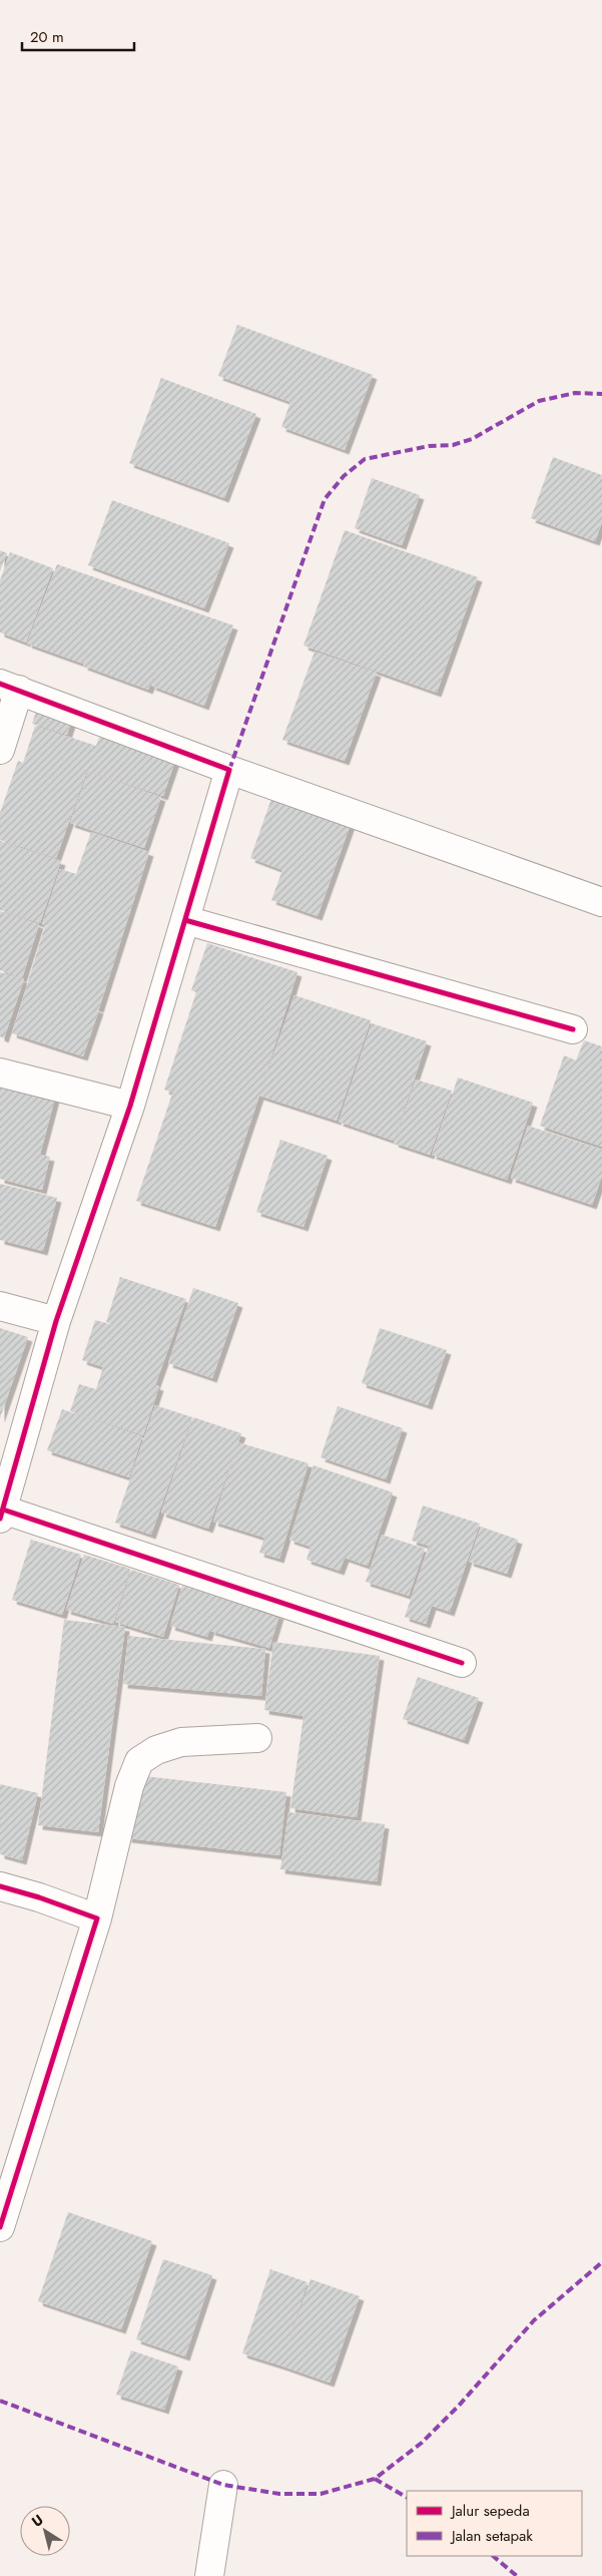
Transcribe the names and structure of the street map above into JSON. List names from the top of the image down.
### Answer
{
  "legend": ["Jalur sepeda", "Jalan setapak"],
  "scale_bar": "20 m",
  "north": "top left"
}
